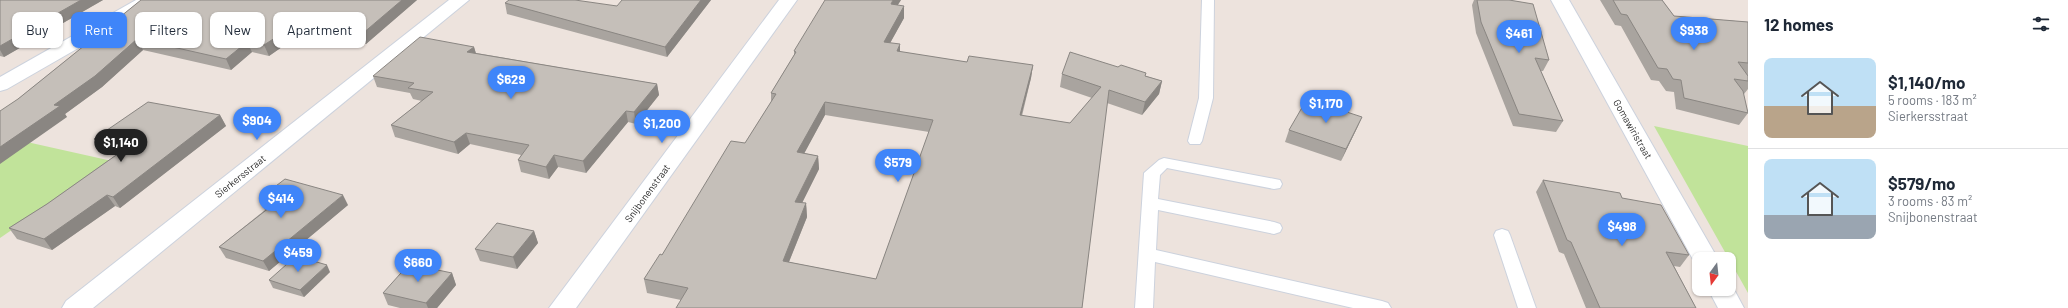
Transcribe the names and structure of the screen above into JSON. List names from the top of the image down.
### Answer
{
  "streets": {
    "street": ["Gomawiristraat", "Sierkersstraat", "Snijbonenstraat"]
  },
  "north": "bottom",
  "page": {
    "heading": "12 homes",
    "chip": [
      "Buy",
      "Rent",
      "Filters",
      "New",
      "Apartment"
    ],
    "price": [
      "$938",
      "$461",
      "$629",
      "$1,170",
      "$904",
      "$1,200",
      "$1,140",
      "$579",
      "$414",
      "$498",
      "$459",
      "$660"
    ],
    "list": [
      {
        "name": "$1,140/mo",
        "note": "5 rooms · 183 m² · Sierkersstraat"
      },
      {
        "name": "$579/mo",
        "note": "3 rooms · 83 m² · Snijbonenstraat"
      }
    ]
  }
}
